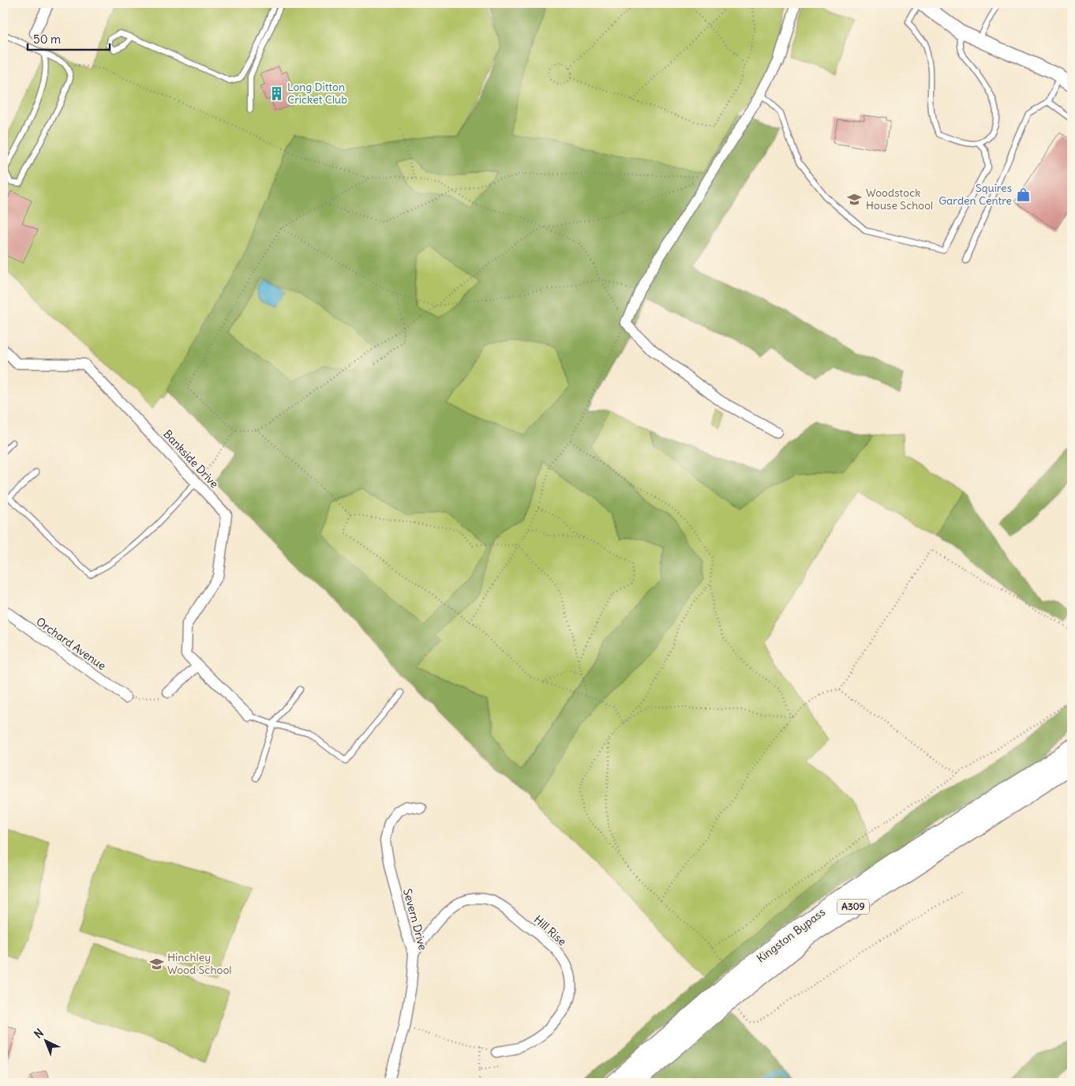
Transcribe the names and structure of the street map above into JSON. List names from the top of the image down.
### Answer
{
  "streets": {
    "highway": ["A309", "Kingston Bypass"],
    "street": [
      "Bankside Drive",
      "Orchard Avenue",
      "Severn Drive",
      "Hill Rise"
    ]
  },
  "crossings": [
    ["Severn Drive", "Hill Rise"]
  ],
  "places": {
    "building": ["Long Ditton Cricket Club"],
    "shop": ["Squires Garden Centre"],
    "school or university": ["Woodstock House School", "Hinchley Wood School"]
  },
  "scale_bar": "50 m",
  "north": "top left"
}
